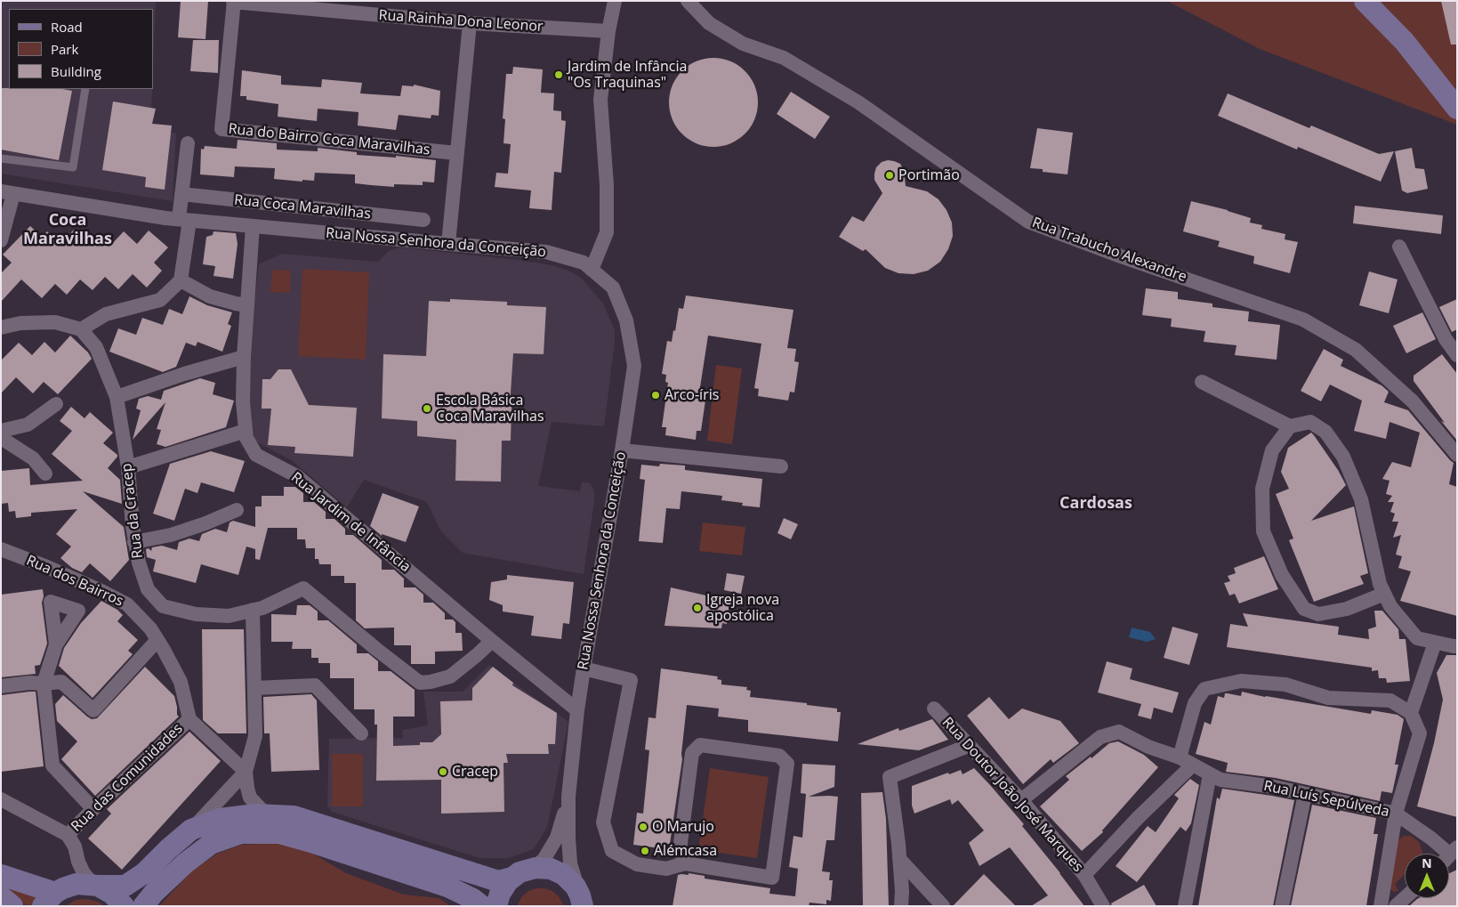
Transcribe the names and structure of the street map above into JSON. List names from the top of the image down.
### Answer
{
  "streets": {
    "street": [
      "Rua Rainha Dona Leonor",
      "Rua do Bairro Coca Maravilhas",
      "Rua Coca Maravilhas",
      "Rua Nossa Senhora da Conceição",
      "Rua Trabucho Alexandre",
      "Rua da Cracep",
      "Rua Jardim de Infância",
      "Rua dos Bairros",
      "Rua das Comunidades",
      "Rua Doutor João José Marques",
      "Rua Luís Sepúlveda"
    ]
  },
  "crossings": [
    ["Rua Rainha Dona Leonor", "Rua do Bairro Coca Maravilhas"],
    ["Rua Nossa Senhora da Conceição", "Rua Jardim de Infância"],
    ["Rua da Cracep", "Rua Jardim de Infância"],
    ["Rua dos Bairros", "Rua das Comunidades"],
    ["Rua Doutor João José Marques", "Rua Luís Sepúlveda"]
  ],
  "districts": ["Coca Maravilhas", "Cardosas"],
  "places": [
    "Jardim de Infância \"Os Traquinas\"",
    "Portimão",
    "Arco-íris",
    "Escola Básica Coca Maravilhas",
    "Igreja nova apostólica",
    "Cracep",
    "O Marujo",
    "Alémcasa"
  ],
  "legend": ["Road", "Park", "Building"],
  "north": "top"
}
